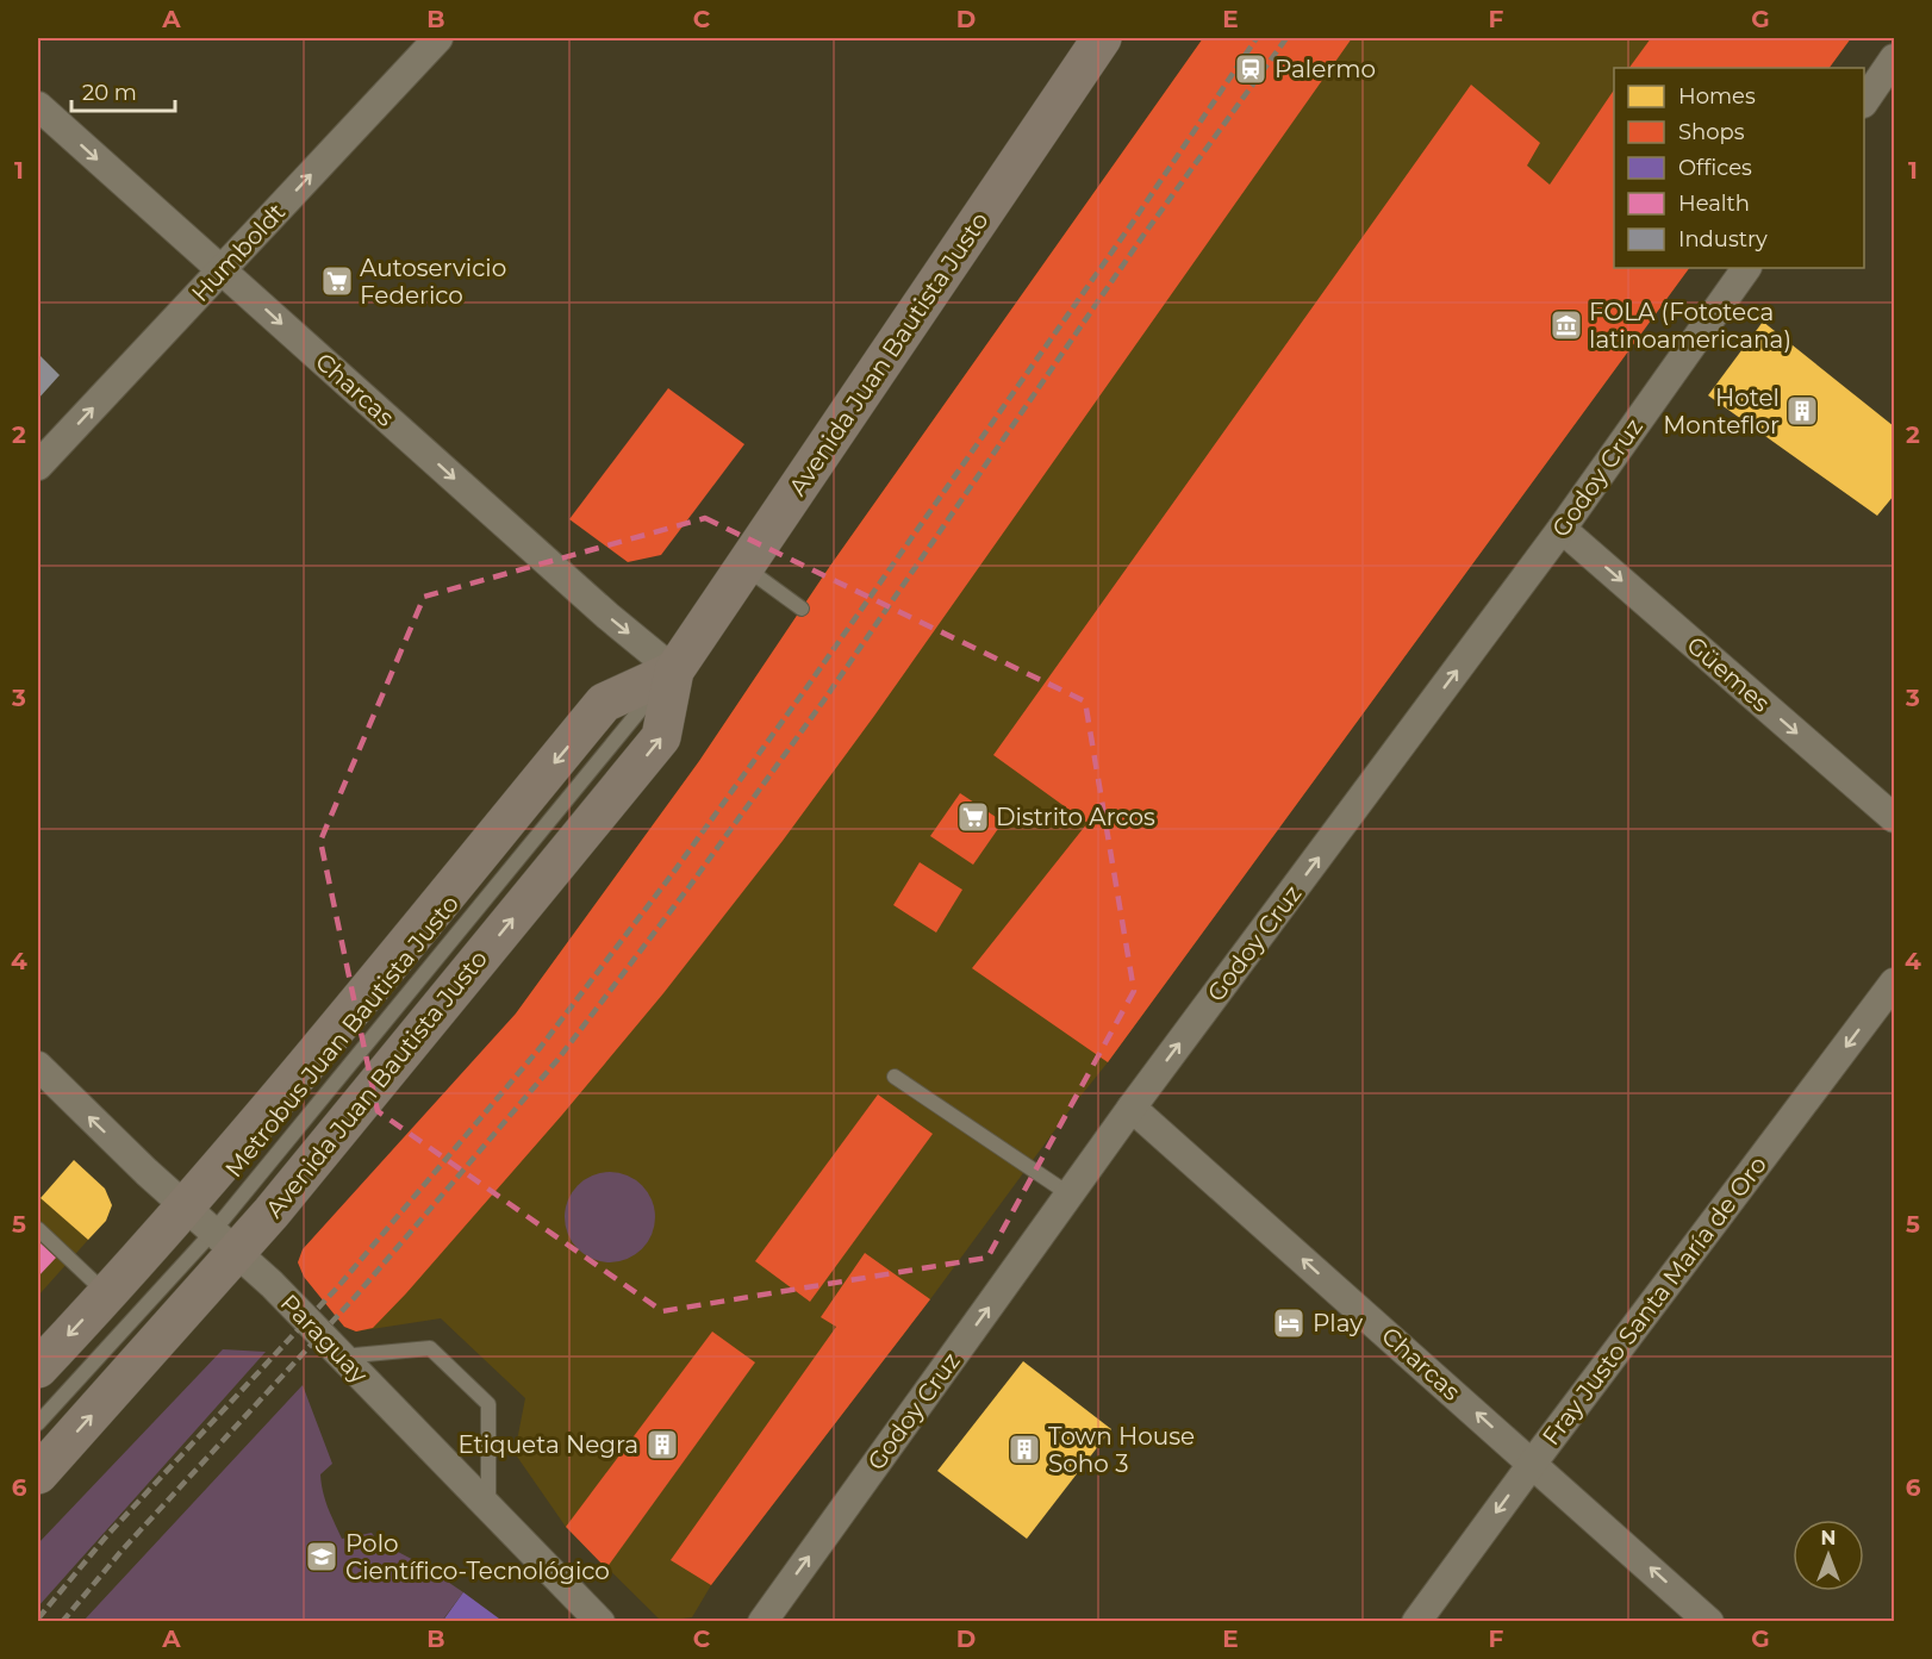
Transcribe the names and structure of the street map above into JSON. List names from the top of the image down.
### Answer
{
  "streets": {
    "main road": ["Avenida Juan Bautista Justo"],
    "street": [
      "Humboldt",
      "Charcas",
      "Godoy Cruz",
      "Güemes",
      "Fray Justo Santa María de Oro",
      "Paraguay"
    ]
  },
  "crossings": [
    ["Humboldt", "Charcas"],
    ["Avenida Juan Bautista Justo", "Charcas"],
    ["Avenida Juan Bautista Justo", "Paraguay"],
    ["Charcas", "Godoy Cruz"],
    ["Charcas", "Fray Justo Santa María de Oro"],
    ["Godoy Cruz", "Güemes"]
  ],
  "one_way": [
    "Humboldt",
    "Godoy Cruz",
    "Güemes",
    "Fray Justo Santa María de Oro"
  ],
  "places": {
    "station": ["Palermo"],
    "supermarket": ["Autoservicio Federico", "Distrito Arcos"],
    "museum": ["FOLA (Fototeca latinoamericana)"],
    "building": ["Hotel Monteflor", "Etiqueta Negra", "Town House Soho 3"],
    "hotel": ["Play"],
    "school or university": ["Polo Científico-Tecnológico"]
  },
  "legend": [
    "Homes",
    "Shops",
    "Offices",
    "Health",
    "Industry"
  ],
  "scale_bar": "20 m",
  "north": "top",
  "grid": {
    "columns": [
      "A",
      "B",
      "C",
      "D",
      "E",
      "F",
      "G"
    ],
    "rows": [
      "1",
      "2",
      "3",
      "4",
      "5",
      "6"
    ]
  }
}
